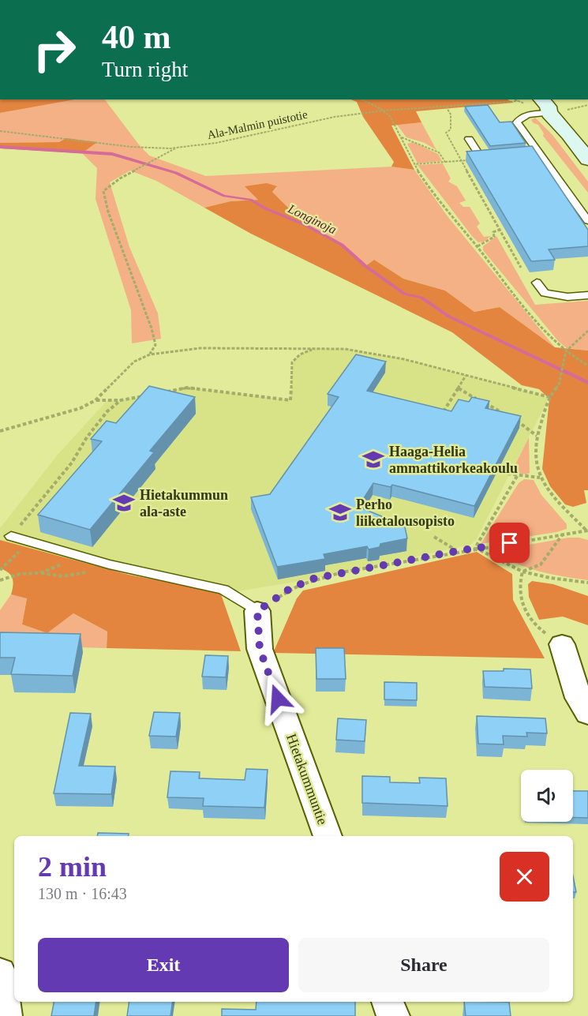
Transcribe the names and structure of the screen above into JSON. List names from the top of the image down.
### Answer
{
  "streets": {
    "street": ["Hietakummuntie"],
    "path": ["Ala-Malmin puistotie"]
  },
  "water": ["Longinoja"],
  "places": {
    "school or university": ["Haaga-Helia ammattikorkeakoulu", "Hietakummun ala-aste", "Perho liiketalousopisto"]
  },
  "page": {
    "turn": ["40 m", "Turn right"],
    "heading": ["2 min", "130 m · 16:43"],
    "buttons": ["Exit", "Share"]
  }
}
